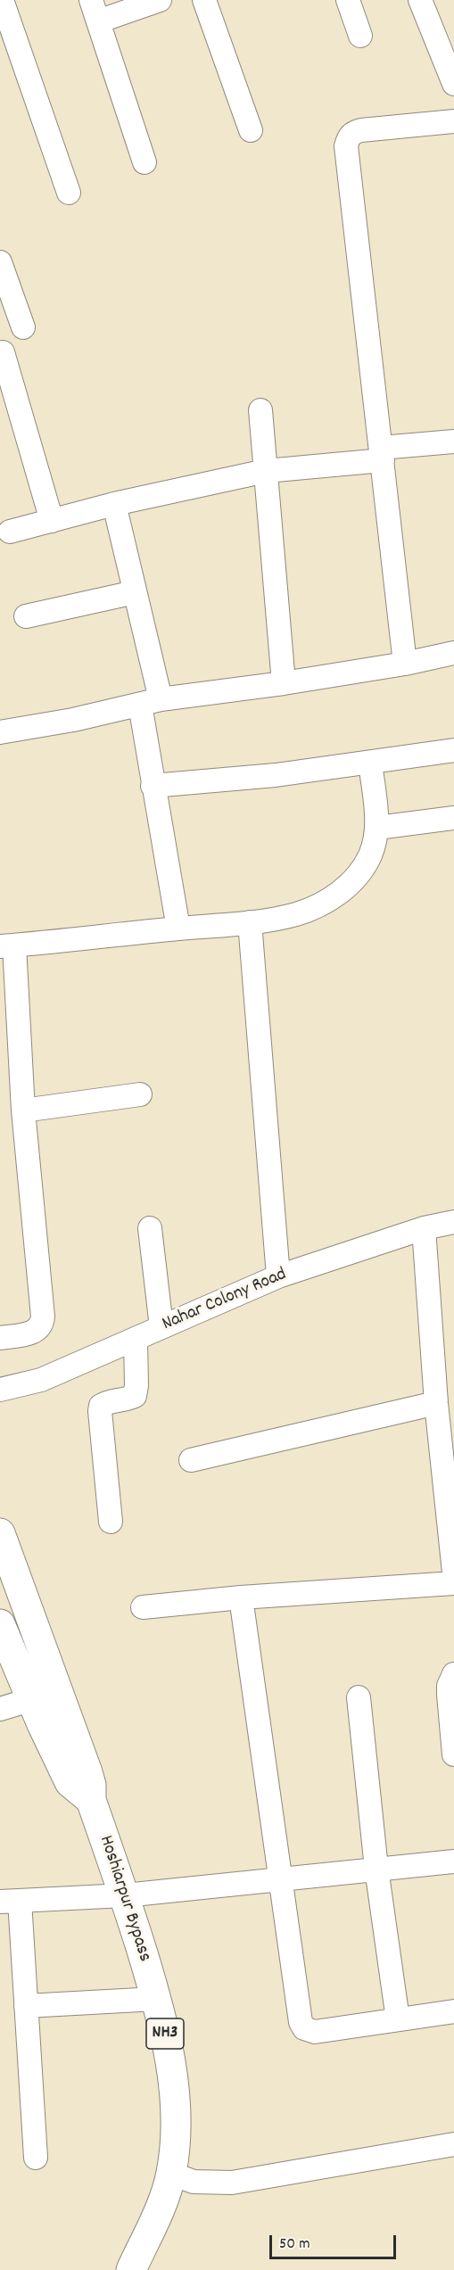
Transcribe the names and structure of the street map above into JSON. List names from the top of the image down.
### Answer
{
  "streets": {
    "highway": ["Hoshiarpur Bypass", "NH3"],
    "street": ["Nahar Colony Road"]
  },
  "scale_bar": "50 m"
}
